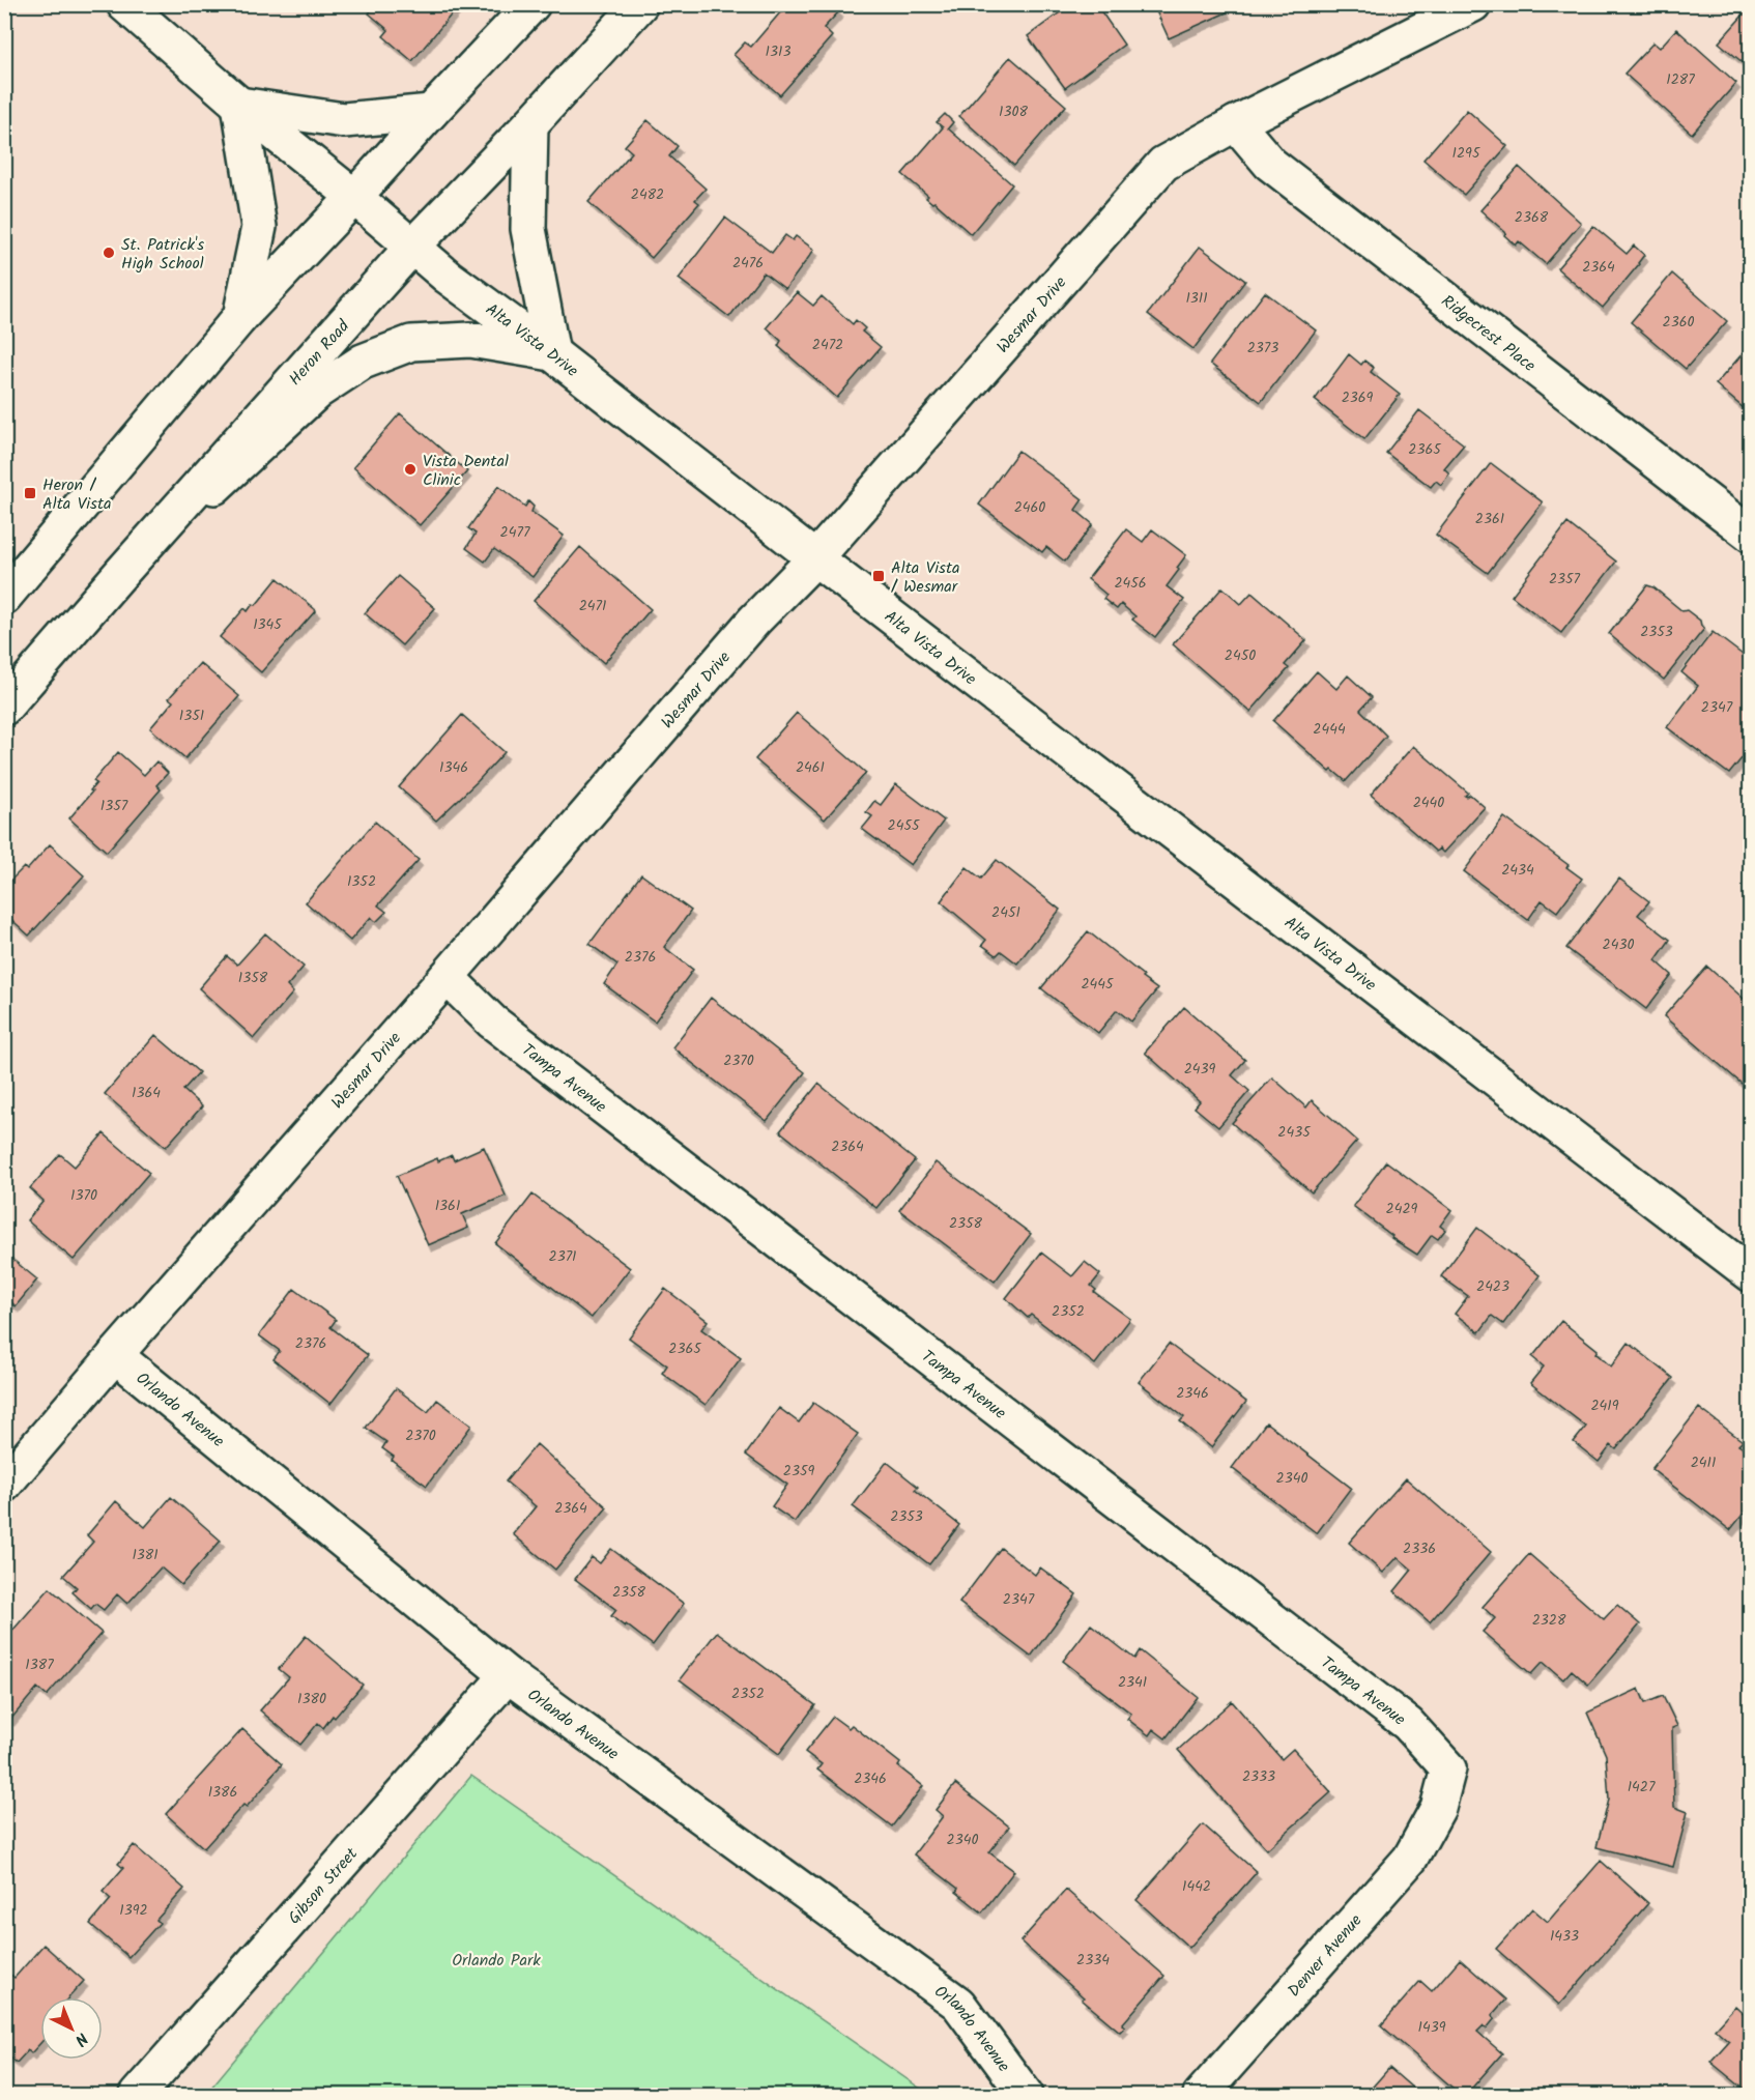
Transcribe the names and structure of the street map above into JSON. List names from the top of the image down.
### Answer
{
  "streets": {
    "street": [
      "Wesmar Drive",
      "Ridgecrest Place",
      "Alta Vista Drive",
      "Heron Road",
      "Tampa Avenue",
      "Orlando Avenue",
      "Gibson Street",
      "Denver Avenue"
    ]
  },
  "crossings": [
    ["Wesmar Drive", "Ridgecrest Place"],
    ["Wesmar Drive", "Alta Vista Drive"],
    ["Wesmar Drive", "Tampa Avenue"],
    ["Wesmar Drive", "Orlando Avenue"],
    ["Alta Vista Drive", "Heron Road"],
    ["Tampa Avenue", "Denver Avenue"],
    ["Orlando Avenue", "Gibson Street"]
  ],
  "parks": ["Orlando Park"],
  "places": {
    "other": ["St. Patrick's High School", "Vista Dental Clinic"],
    "transit": ["Heron / Alta Vista", "Alta Vista / Wesmar"]
  },
  "house_numbers": [
    "1313",
    "1287",
    "1308",
    "1295",
    "2482",
    "2368",
    "2476",
    "2364",
    "1311",
    "2360",
    "2472",
    "2373",
    "2369",
    "2365",
    "2460",
    "2361",
    "2477",
    "2357",
    "2456",
    "2471",
    "1345",
    "2353",
    "2450",
    "2347",
    "1351",
    "2444",
    "1346",
    "2461",
    "2440",
    "1357",
    "2455",
    "2434",
    "1352",
    "2451",
    "2430",
    "2376",
    "1358",
    "2445",
    "2370",
    "2439",
    "1364",
    "2435",
    "2364",
    "1370",
    "1361",
    "2429",
    "2358",
    "2371",
    "2423",
    "2352",
    "2376",
    "2365",
    "2346",
    "2419",
    "2370",
    "2411",
    "2359",
    "2340",
    "2364",
    "2353",
    "2336",
    "1381",
    "2358",
    "2347",
    "2328",
    "1387",
    "2341",
    "2352",
    "1380",
    "2333",
    "2346",
    "1427",
    "1386",
    "2340",
    "1442",
    "1392",
    "1433",
    "2334",
    "1439"
  ],
  "north": "bottom right"
}
